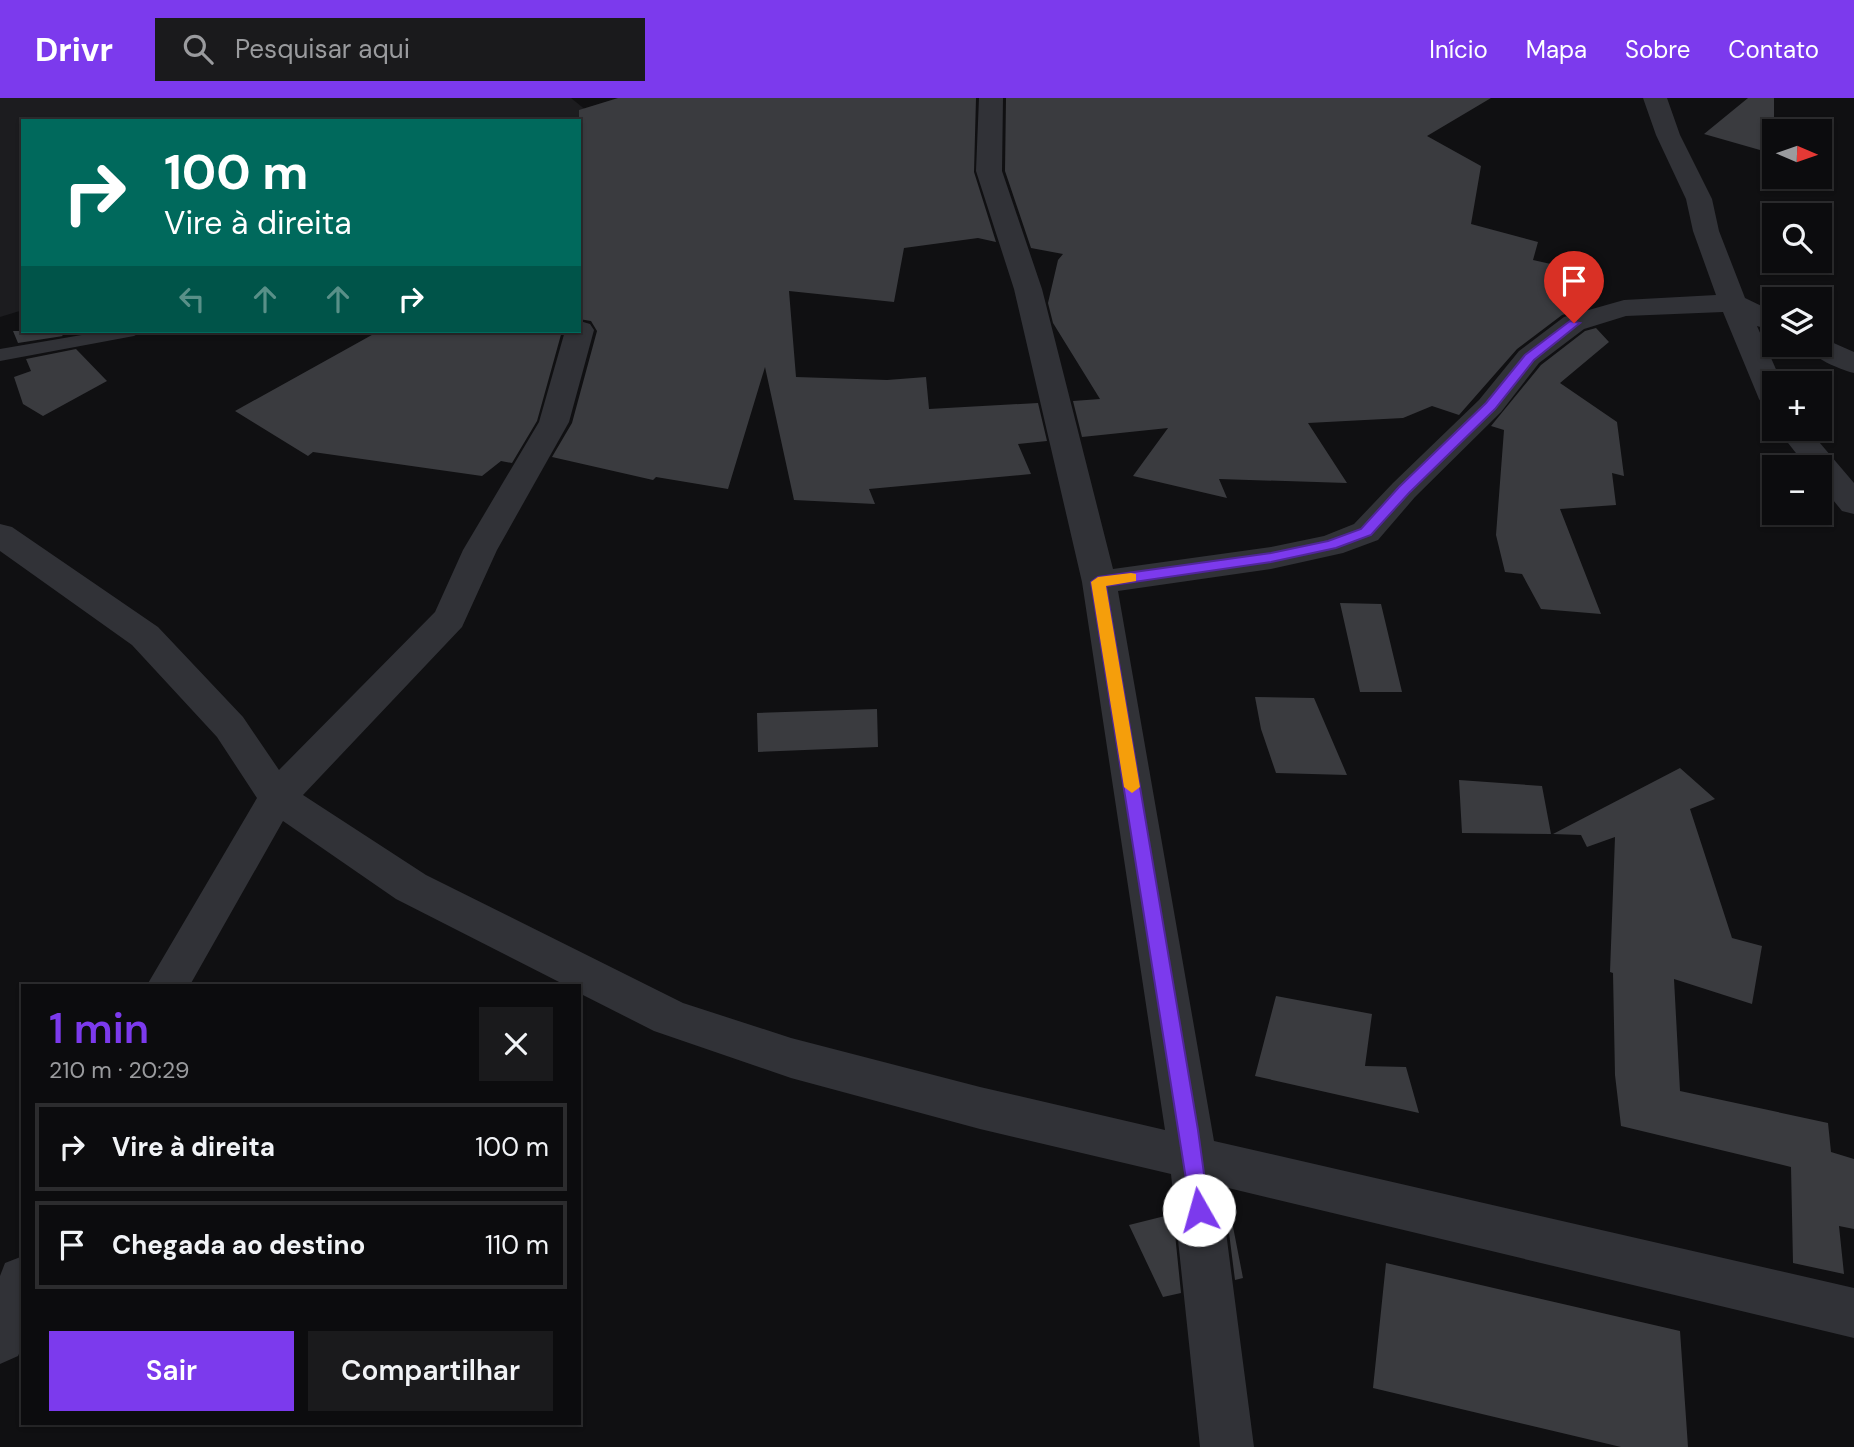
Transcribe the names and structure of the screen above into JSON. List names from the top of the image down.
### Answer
{
  "north": "right",
  "page": {
    "header": "Drivr",
    "search": "Pesquisar aqui",
    "nav": [
      "Início",
      "Mapa",
      "Sobre",
      "Contato"
    ],
    "map_buttons": ["+", "−"],
    "turn": ["100 m", "Vire à direita"],
    "heading": ["1 min", "210 m · 20:29"],
    "list": [
      {
        "name": "Vire à direita",
        "value": "100 m"
      },
      {
        "name": "Chegada ao destino",
        "value": "110 m"
      }
    ],
    "buttons": ["Sair", "Compartilhar"]
  }
}
